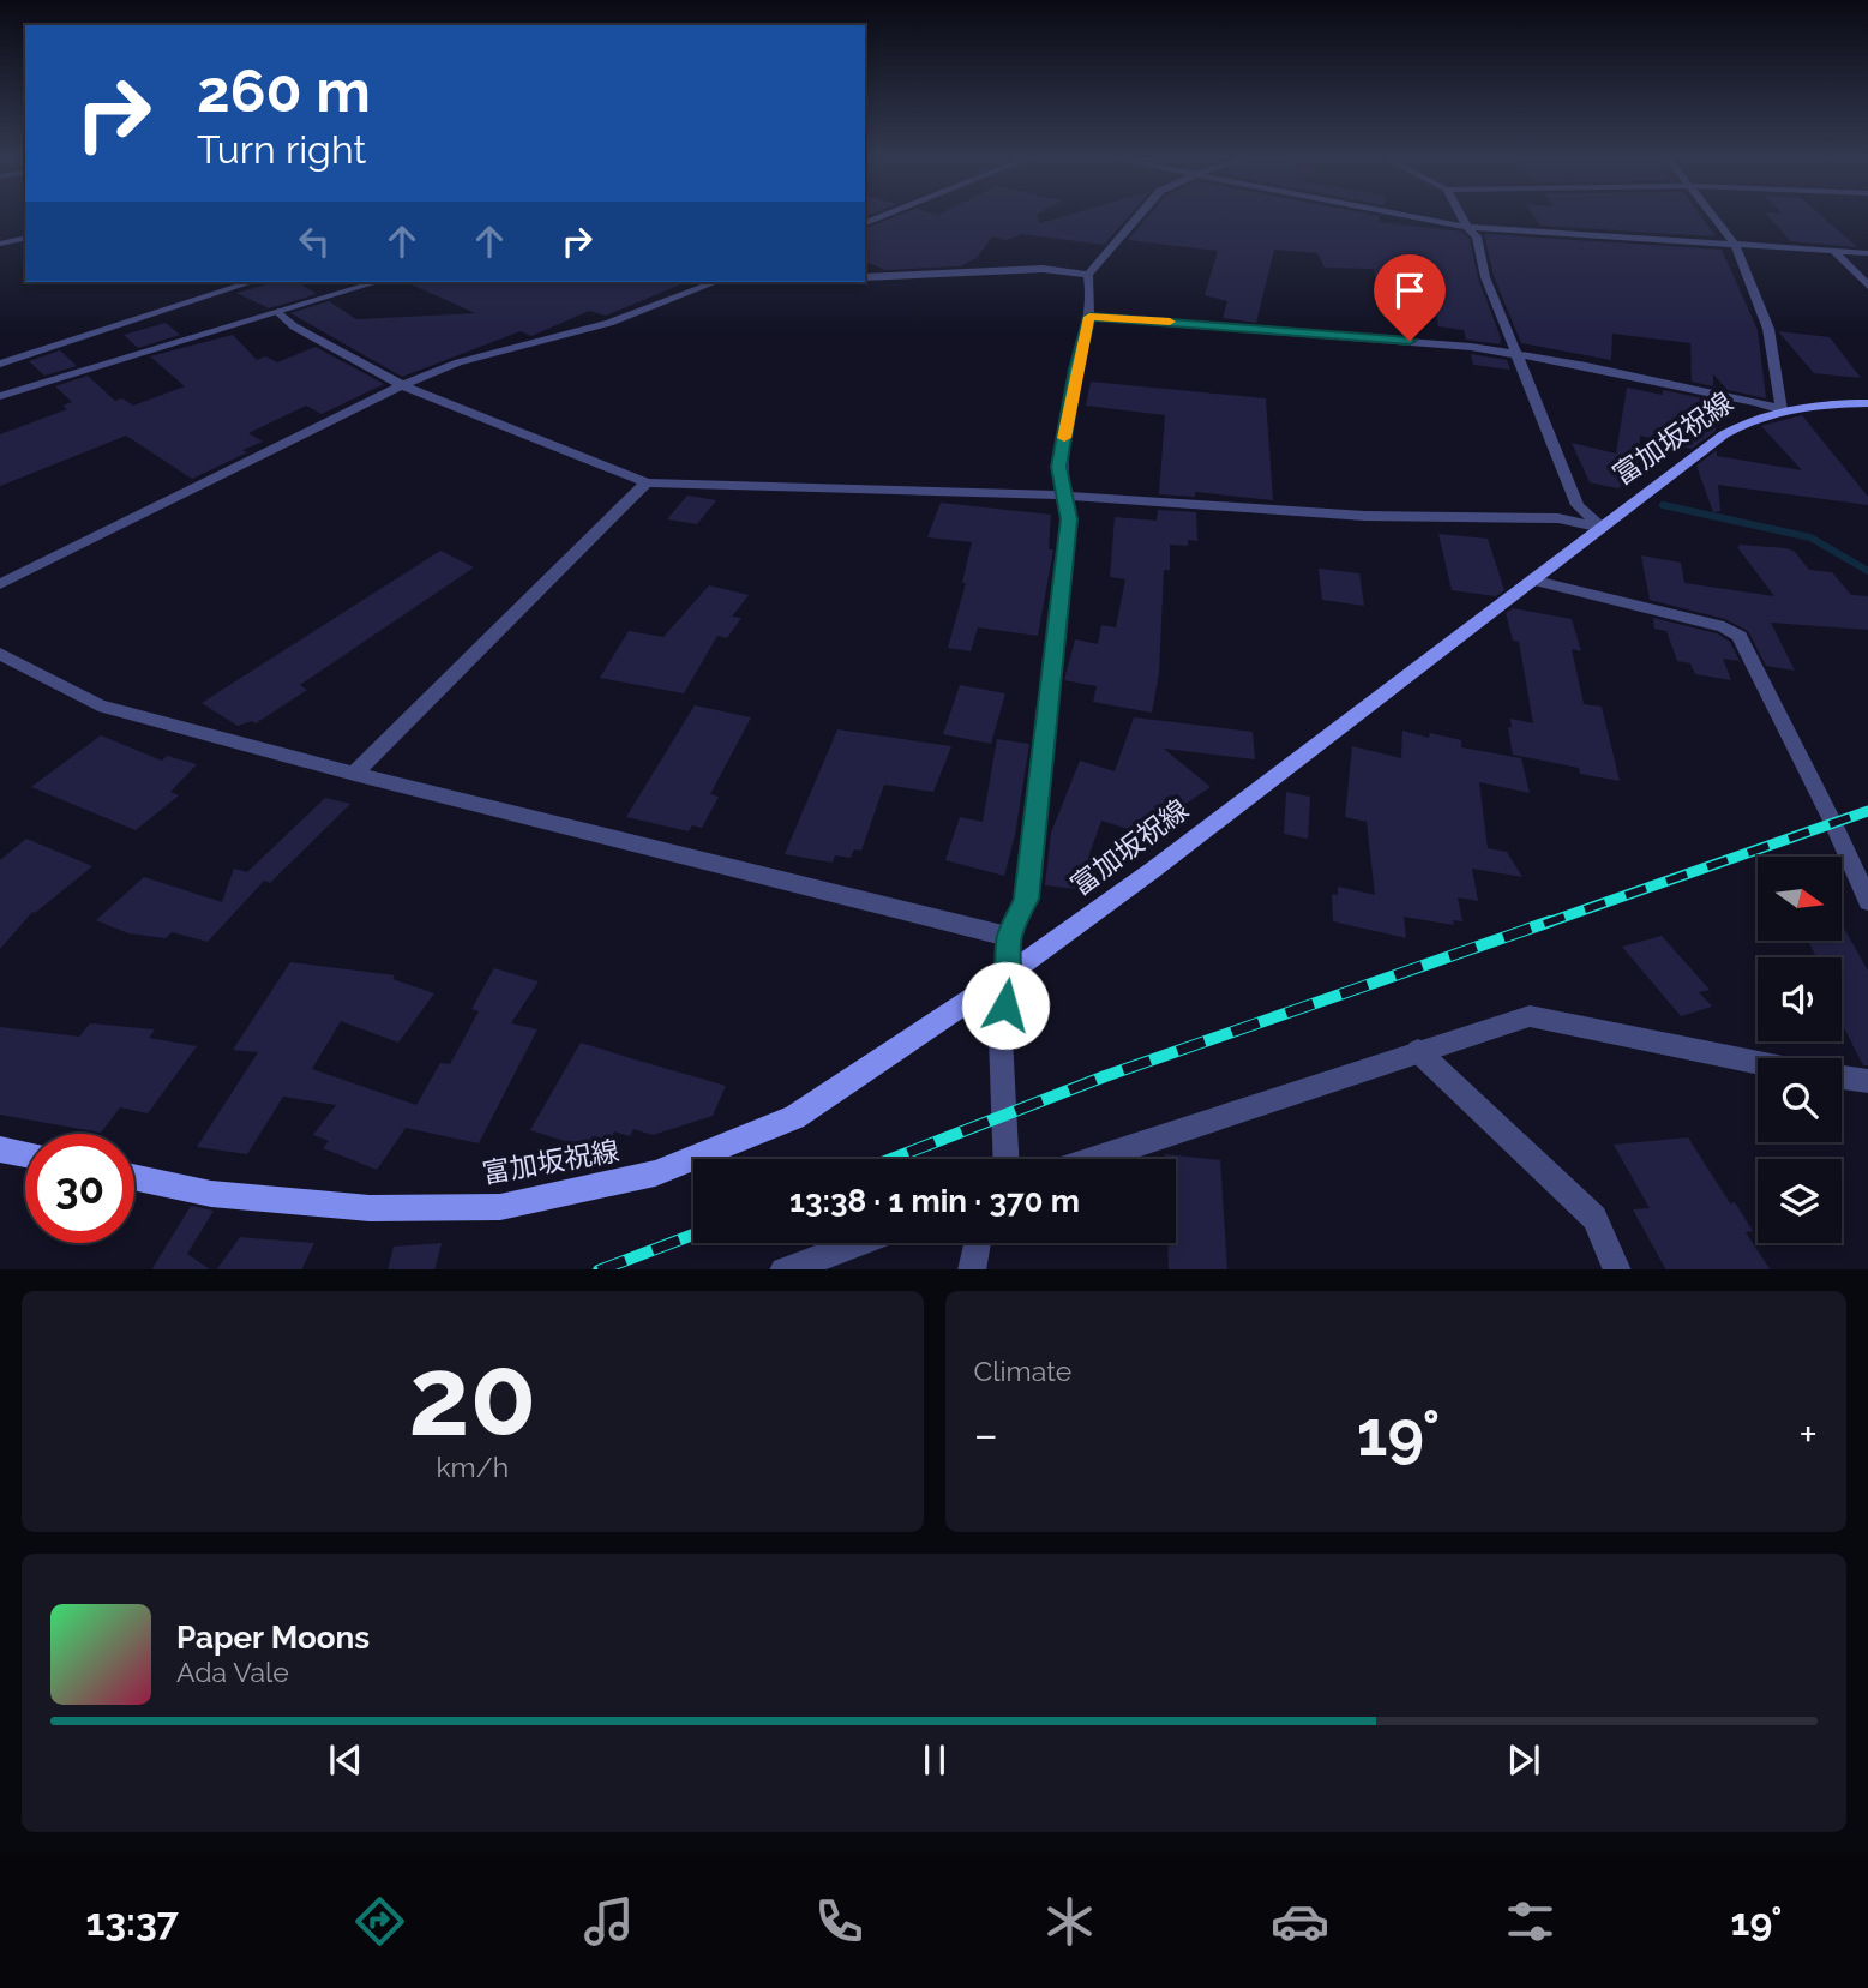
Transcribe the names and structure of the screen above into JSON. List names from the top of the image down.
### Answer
{
  "streets": {
    "main road": ["富加坂祝線"]
  },
  "north": "right",
  "page": {
    "turn": ["260 m", "Turn right"],
    "limit": "30",
    "trip": "13:38 · 1 min · 370 m",
    "tile": [
      ["20", "km/h"],
      "Climate"
    ],
    "heat": ["−", "19°", "+"],
    "song": ["Paper Moons", "Ada Vale"],
    "tabs": ["13:37", "19°"]
  }
}
